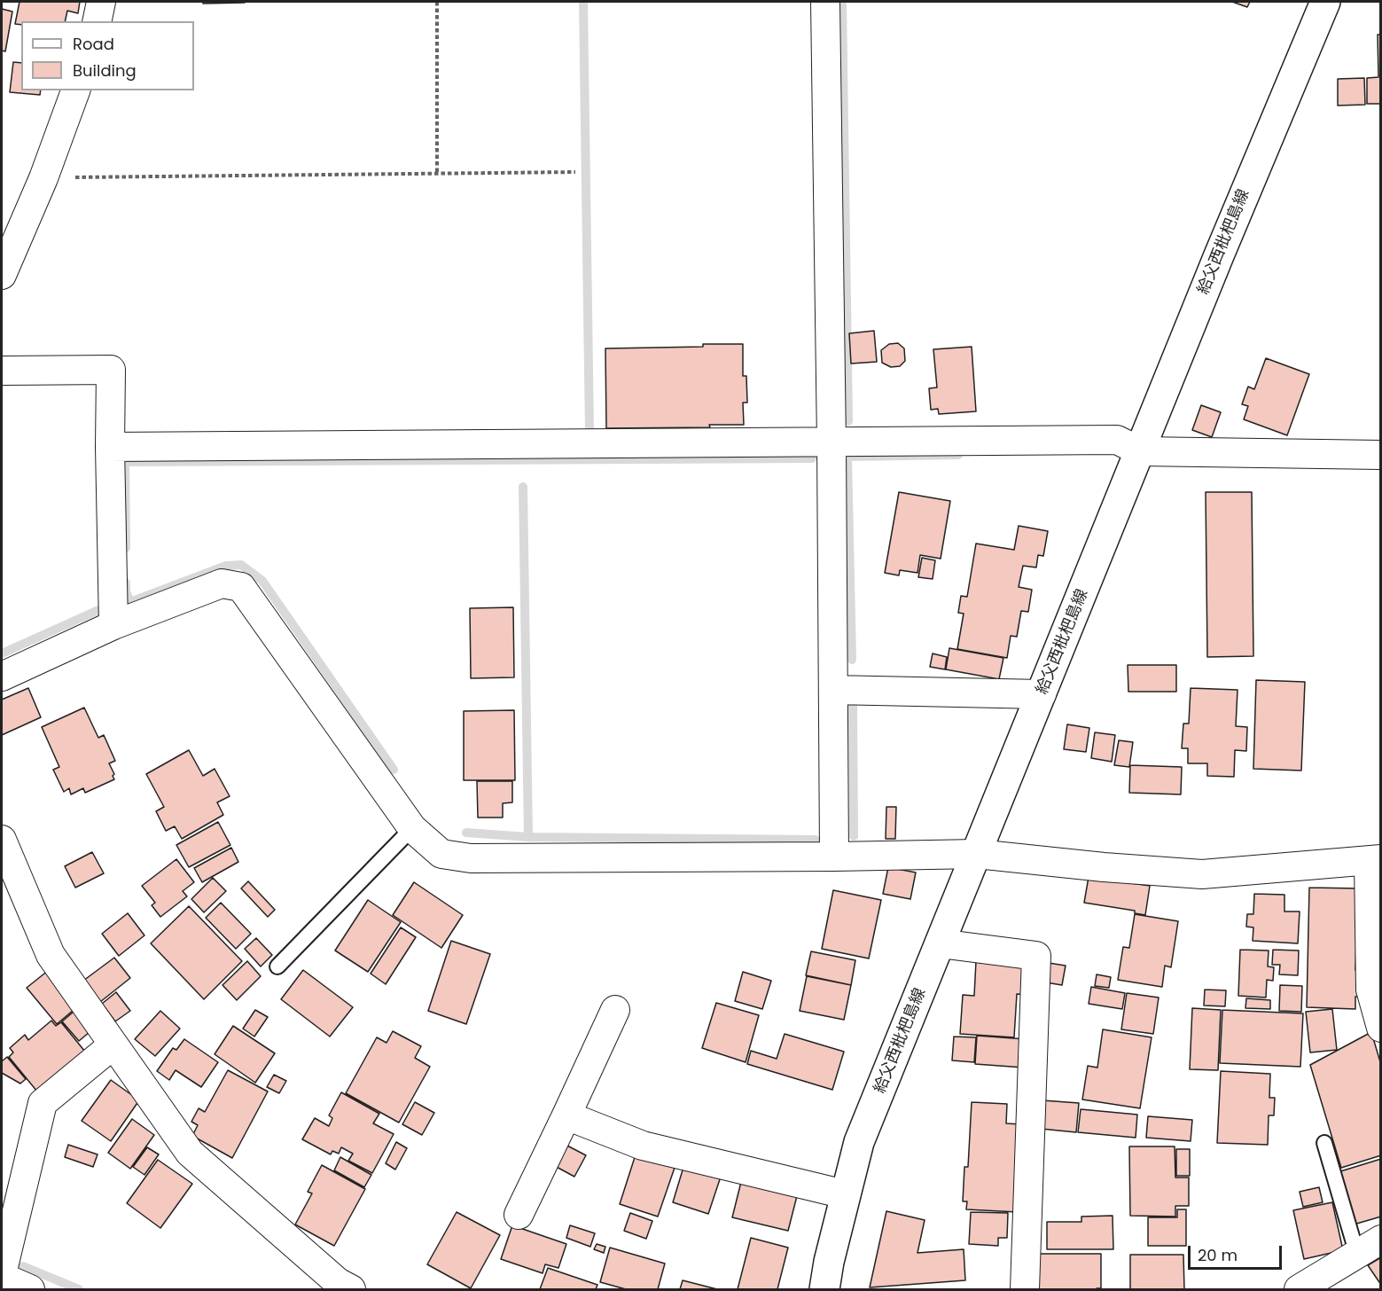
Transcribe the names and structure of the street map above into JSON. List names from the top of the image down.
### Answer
{
  "streets": {
    "main road": ["給父西枇杷島線"]
  },
  "legend": ["Road", "Building"],
  "scale_bar": "20 m"
}
